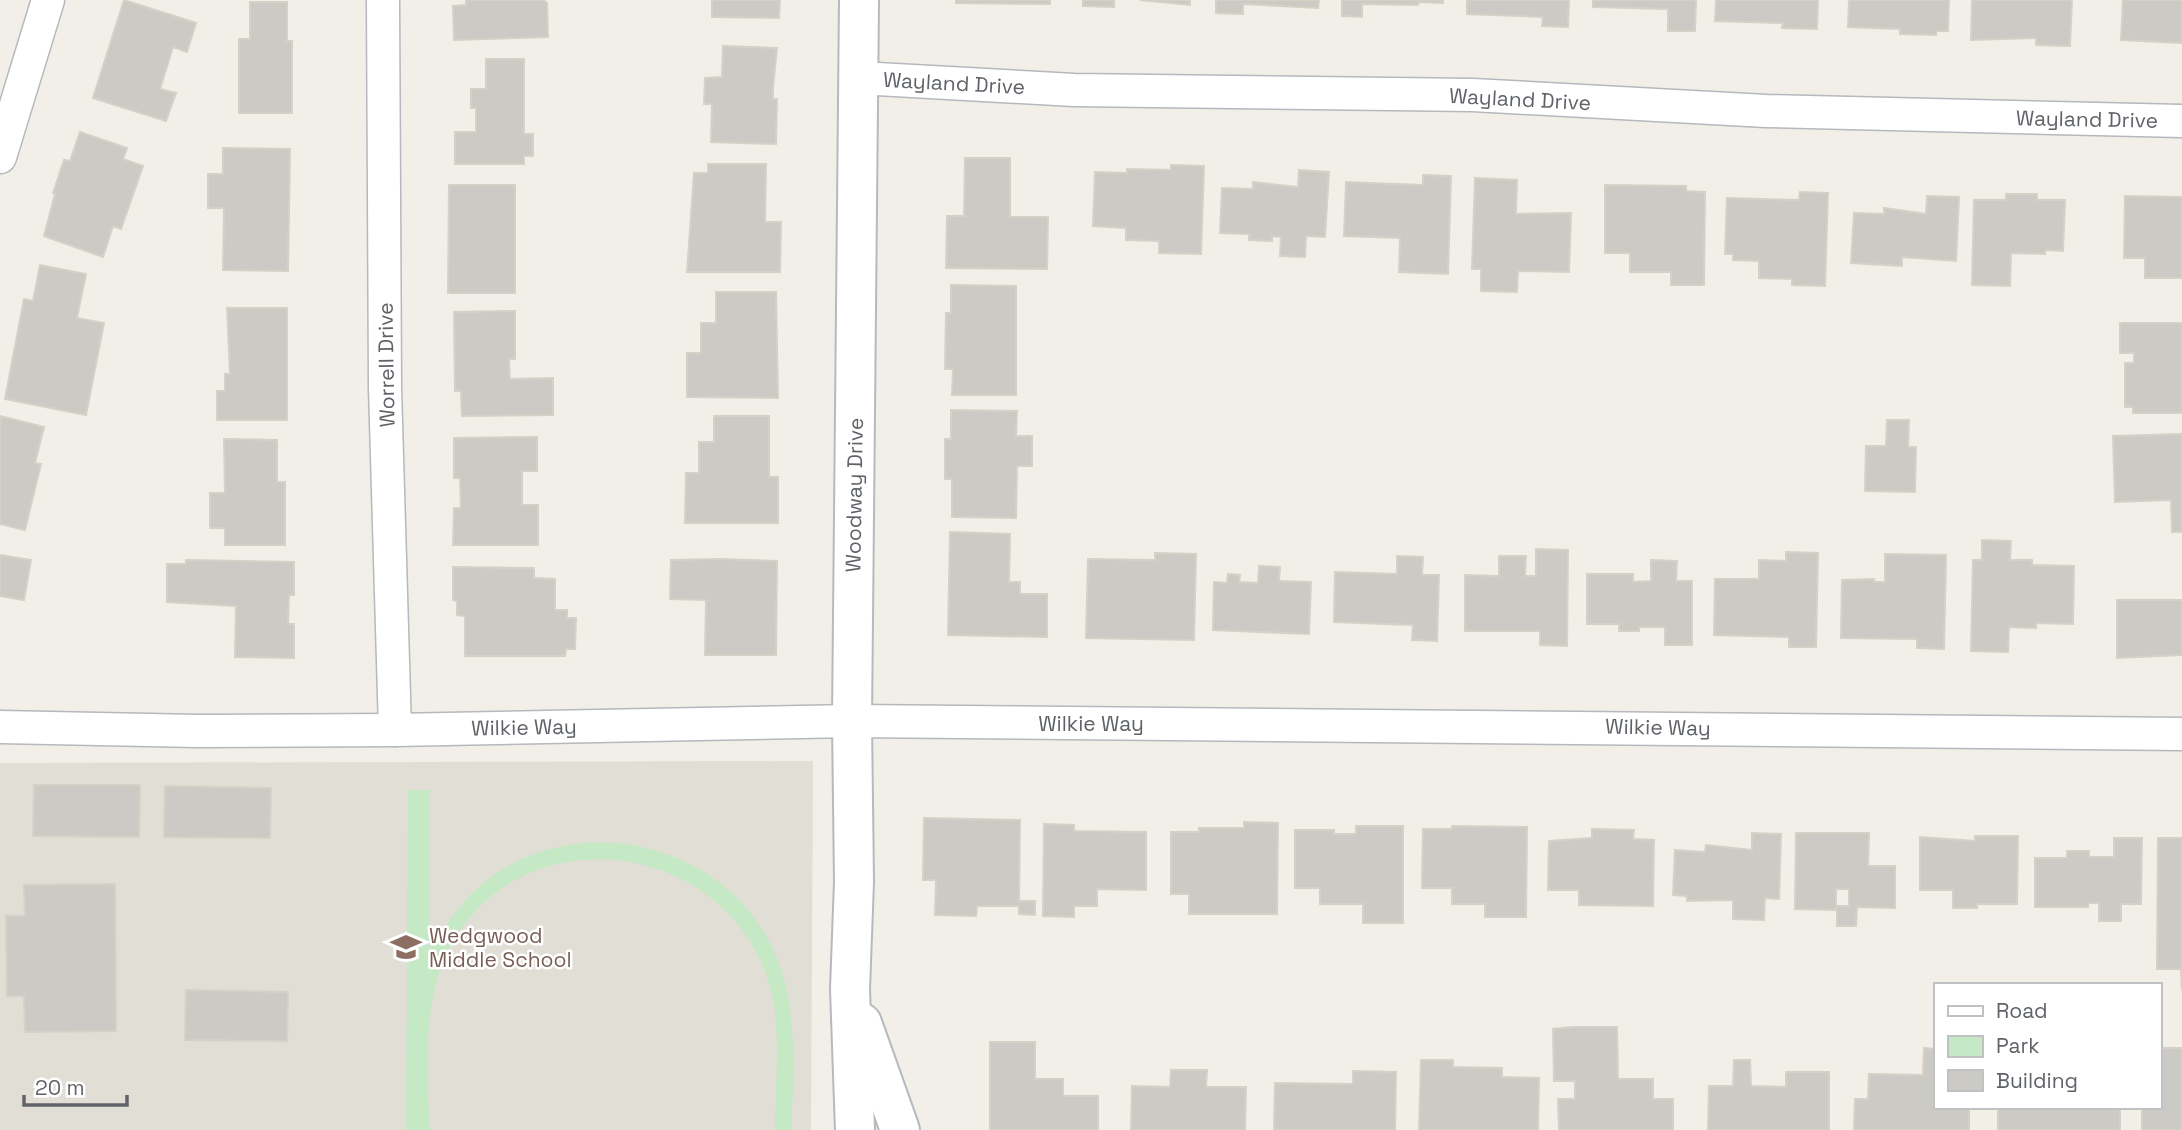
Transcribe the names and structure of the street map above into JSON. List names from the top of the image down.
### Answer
{
  "streets": {
    "street": [
      "Wayland Drive",
      "Worrell Drive",
      "Woodway Drive",
      "Wilkie Way"
    ]
  },
  "crossings": [
    ["Wayland Drive", "Woodway Drive"],
    ["Worrell Drive", "Wilkie Way"],
    ["Woodway Drive", "Wilkie Way"]
  ],
  "places": {
    "school or university": ["Wedgwood Middle School"]
  },
  "legend": ["Road", "Park", "Building"],
  "scale_bar": "20 m"
}
